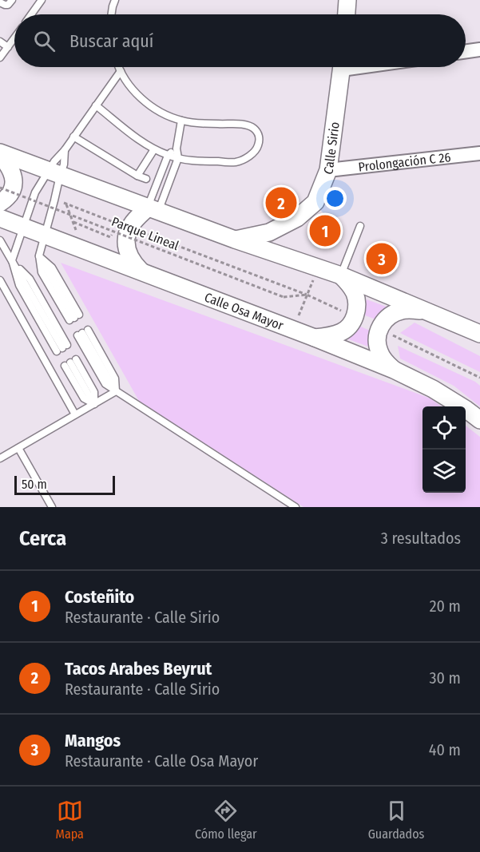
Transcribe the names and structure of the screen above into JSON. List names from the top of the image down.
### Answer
{
  "streets": {
    "street": ["Calle Sirio", "Prolongación C 26", "Calle Osa Mayor"],
    "path": ["Parque Lineal"]
  },
  "crossings": [
    ["Calle Sirio", "Prolongación C 26"]
  ],
  "scale_bar": "50 m",
  "page": {
    "search": "Buscar aquí",
    "pins": ["2", "1", "3"],
    "scale": "50 m",
    "heading": ["Cerca", "3 resultados"],
    "list": [
      {
        "mark": "1",
        "name": "Costeñito",
        "note": "Restaurante · Calle Sirio",
        "value": "20 m"
      },
      {
        "mark": "2",
        "name": "Tacos Arabes Beyrut",
        "note": "Restaurante · Calle Sirio",
        "value": "30 m"
      },
      {
        "mark": "3",
        "name": "Mangos",
        "note": "Restaurante · Calle Osa Mayor",
        "value": "40 m"
      }
    ],
    "nav": ["Mapa", "Cómo llegar", "Guardados"]
  }
}
